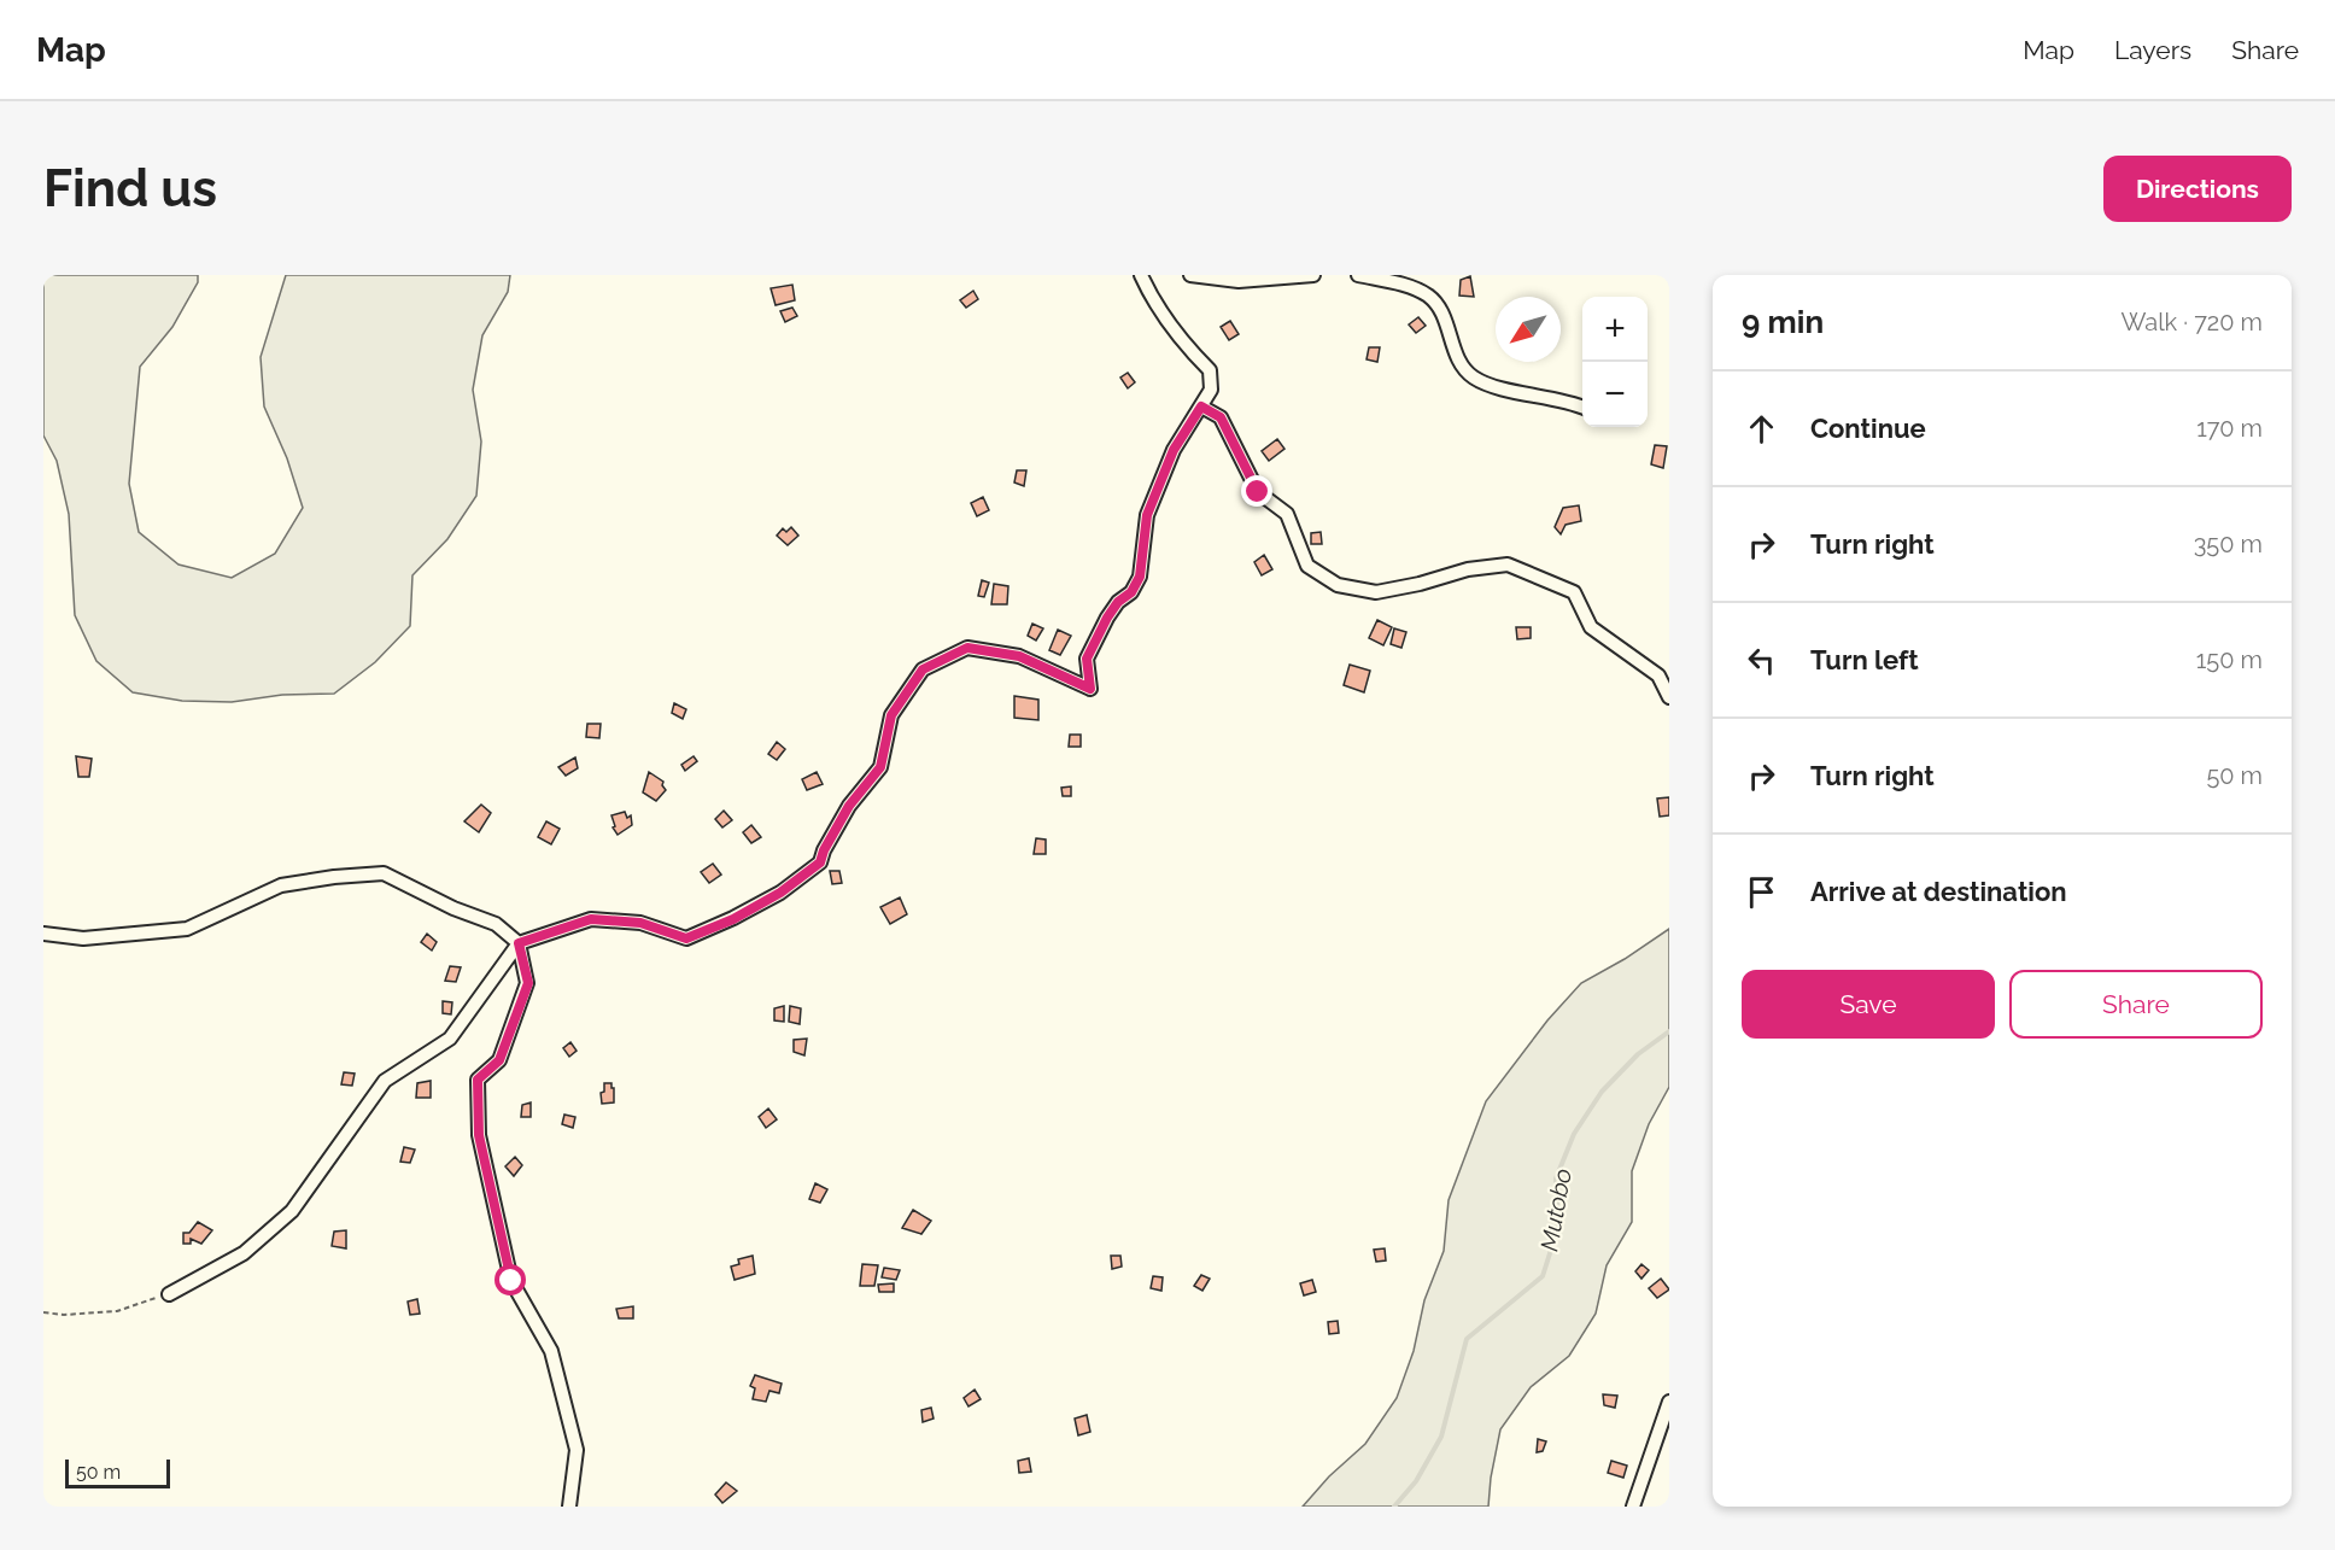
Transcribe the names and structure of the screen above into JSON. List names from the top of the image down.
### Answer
{
  "water": ["Mutobo"],
  "scale_bar": "50 m",
  "north": "bottom left",
  "page": {
    "header": "Map",
    "nav": ["Map", "Layers", "Share"],
    "buttons": [
      "Directions",
      ["Save", "Share"]
    ],
    "title": "Find us",
    "heading": ["9 min", "Walk · 720 m"],
    "map_buttons": ["+", "−"],
    "list": [
      ["Continue", "170 m"],
      ["Turn right", "350 m"],
      ["Turn left", "150 m"],
      ["Turn right", "50 m"],
      "Arrive at destination"
    ],
    "scale": "50 m"
  }
}
